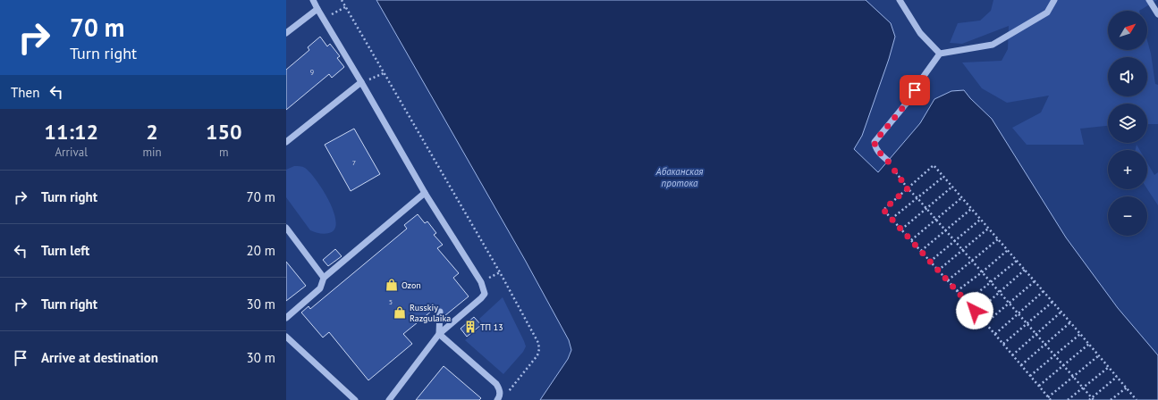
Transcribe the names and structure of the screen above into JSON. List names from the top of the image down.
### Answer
{
  "water": ["Абаканская протока"],
  "places": {
    "shop": ["Ozon", "Russkiy Razgulaika"],
    "building": ["ТП 13"]
  },
  "house_numbers": ["9", "7", "5"],
  "north": "top right",
  "page": {
    "turn": ["70 m", "Turn right"],
    "map_buttons": ["+", "−"],
    "then": "Then",
    "eta": [
      "11:12",
      "Arrival",
      "2",
      "min",
      "150",
      "m"
    ],
    "list": [
      {
        "name": "Turn right",
        "value": "70 m"
      },
      {
        "name": "Turn left",
        "value": "20 m"
      },
      {
        "name": "Turn right",
        "value": "30 m"
      },
      {
        "name": "Arrive at destination",
        "value": "30 m"
      }
    ]
  }
}
